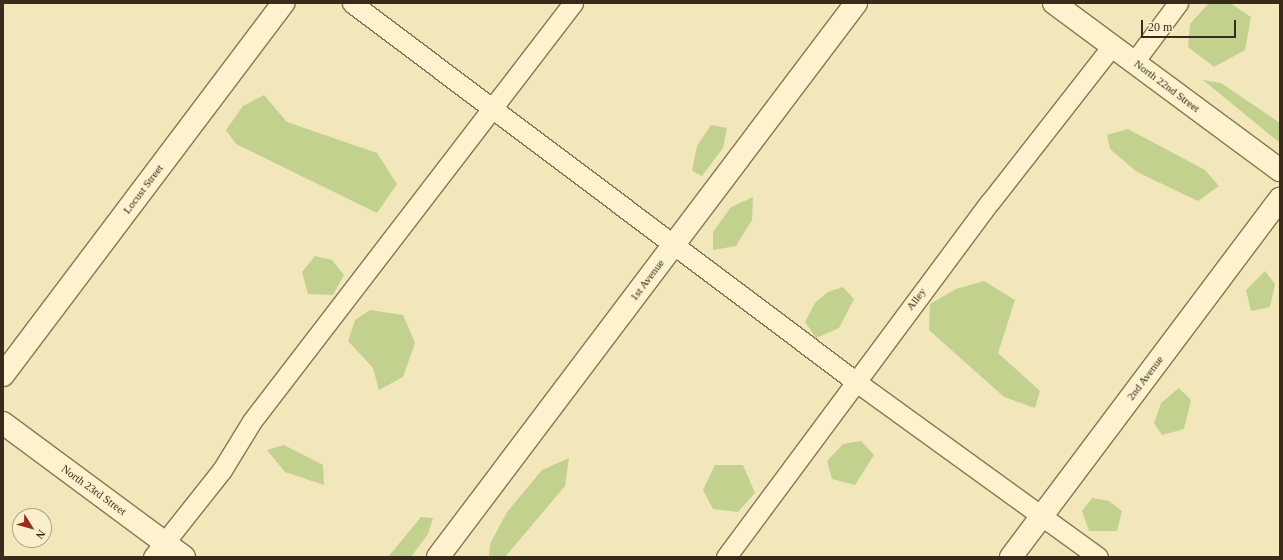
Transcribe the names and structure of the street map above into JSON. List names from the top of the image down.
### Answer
{
  "streets": {
    "street": [
      "North 22nd Street",
      "Locust Street",
      "1st Avenue",
      "2nd Avenue",
      "North 23rd Street"
    ],
    "lane": ["Alley"]
  },
  "crossings": [
    ["North 22nd Street", "Alley"]
  ],
  "scale_bar": "20 m",
  "north": "bottom right"
}
